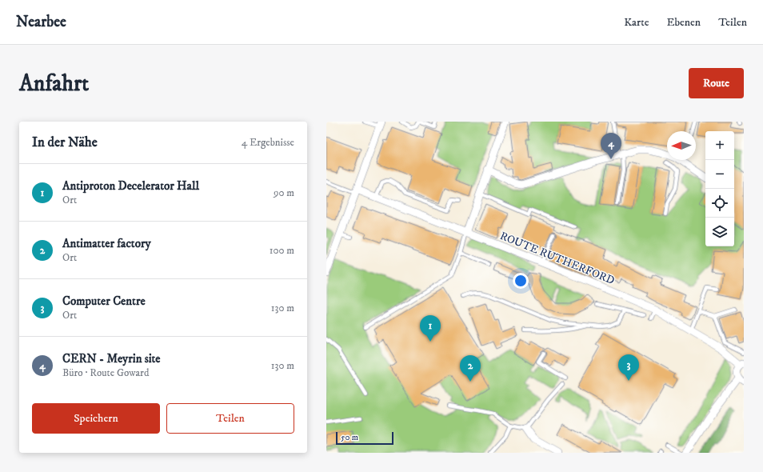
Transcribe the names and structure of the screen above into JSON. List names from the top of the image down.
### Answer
{
  "streets": {
    "street": ["ROUTE RUTHERFORD"]
  },
  "scale_bar": "50 m",
  "north": "left",
  "page": {
    "header": "Nearbee",
    "nav": ["Karte", "Ebenen", "Teilen"],
    "buttons": [
      "Route",
      ["Speichern", "Teilen"]
    ],
    "title": "Anfahrt",
    "heading": ["In der Nähe", "4 Ergebnisse"],
    "map_buttons": ["+", "−"],
    "pins": [
      "4",
      "1",
      "3",
      "2"
    ],
    "list": [
      {
        "mark": "1",
        "name": "Antiproton Decelerator Hall",
        "note": "Ort",
        "value": "90 m"
      },
      {
        "mark": "2",
        "name": "Antimatter factory",
        "note": "Ort",
        "value": "100 m"
      },
      {
        "mark": "3",
        "name": "Computer Centre",
        "note": "Ort",
        "value": "130 m"
      },
      {
        "mark": "4",
        "name": "CERN - Meyrin site",
        "note": "Büro · Route Goward",
        "value": "130 m"
      }
    ],
    "scale": "50 m"
  }
}
